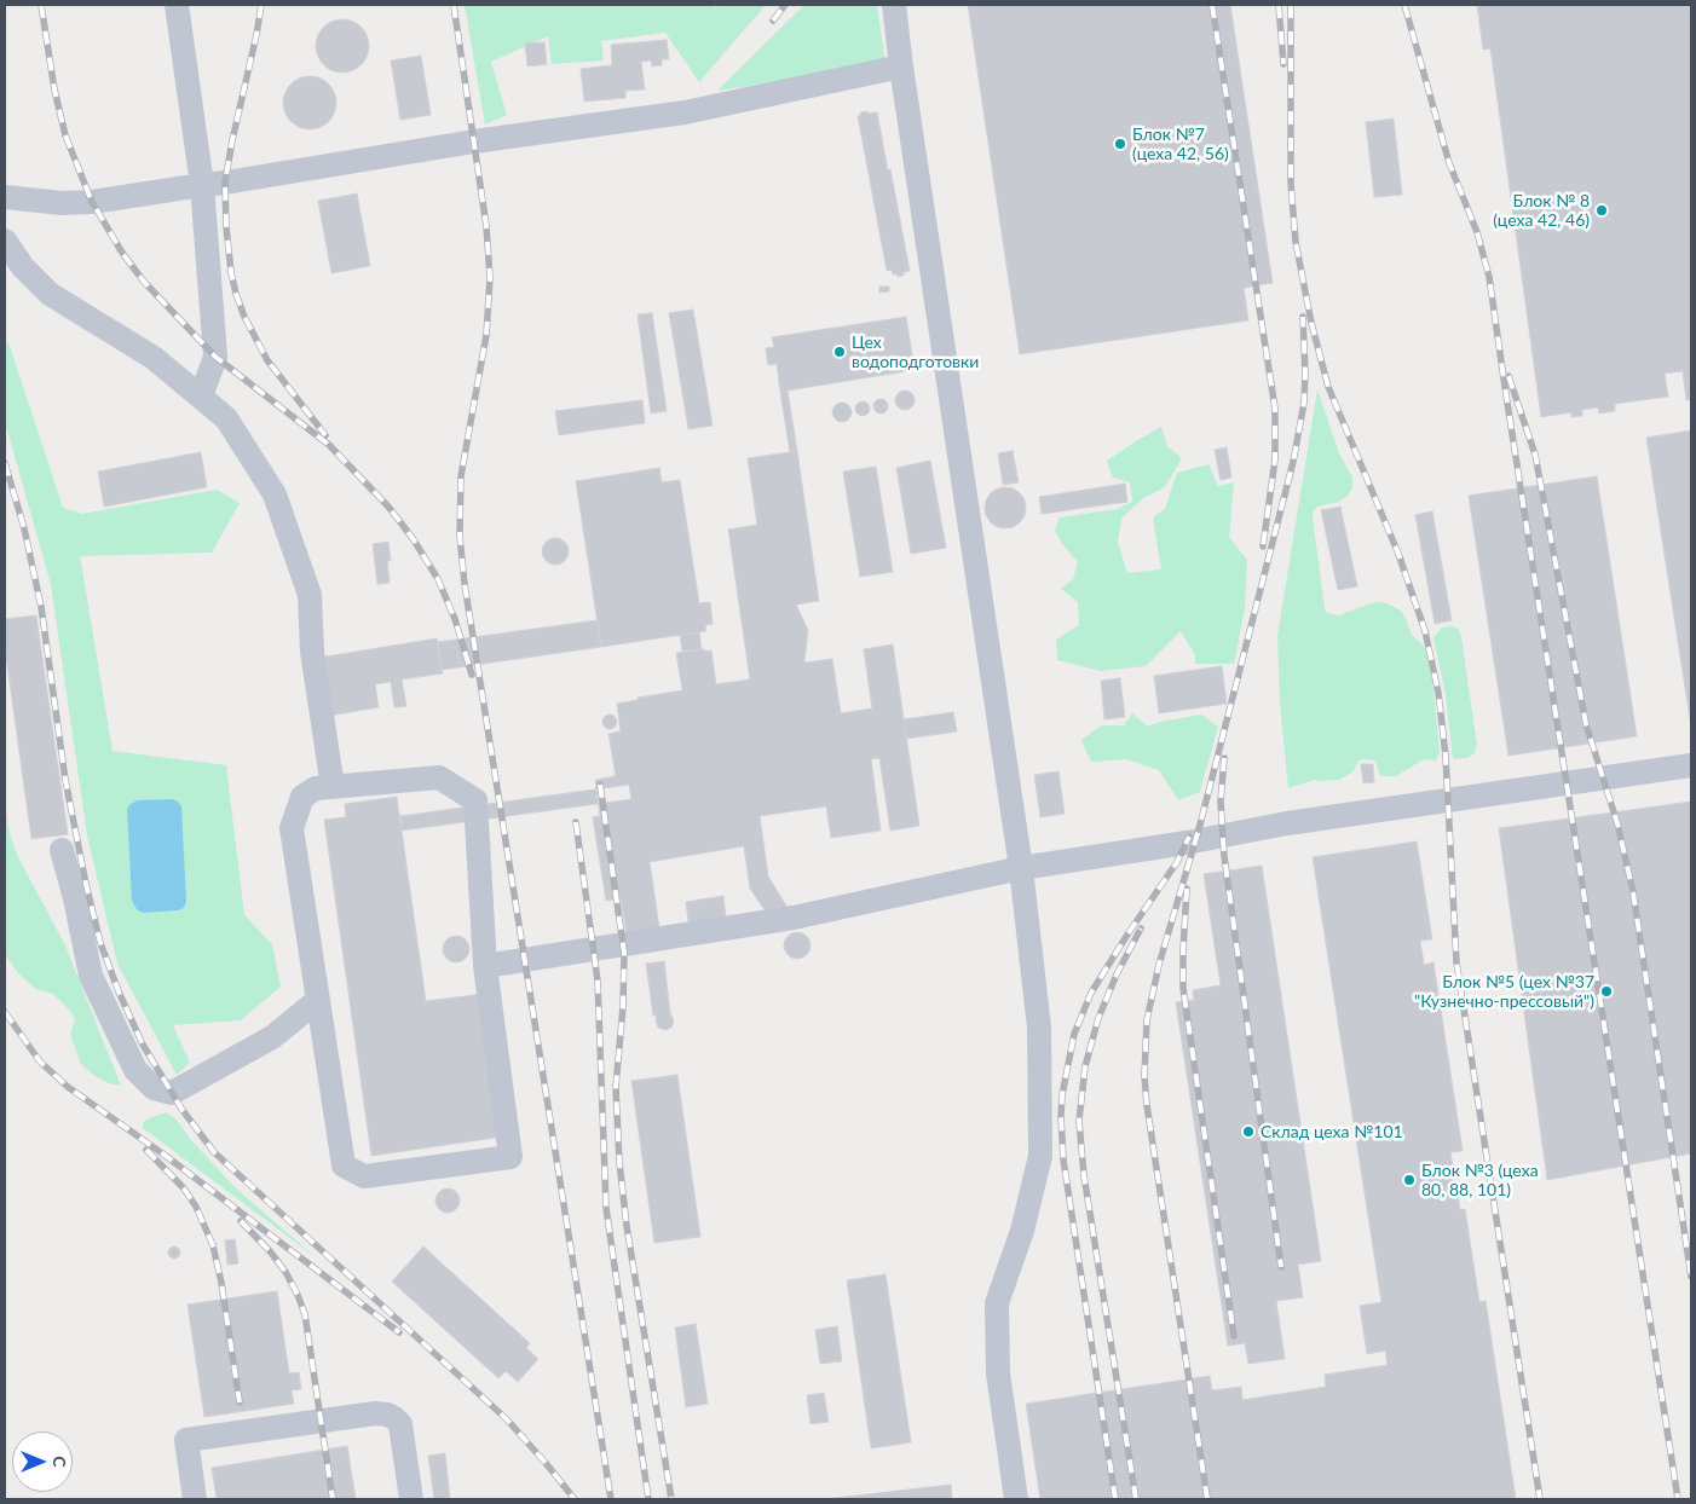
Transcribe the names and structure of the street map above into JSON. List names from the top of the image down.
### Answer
{
  "places": [
    "Блок №7 (цеха 42, 56)",
    "Блок № 8 (цеха 42, 46)",
    "Цех водоподготовки",
    "Блок №5 (цех №37 \"Кузнечно-прессовый\")",
    "Склад цеха №101",
    "Блок №3 (цеха 80, 88, 101)"
  ],
  "north": "right"
}
